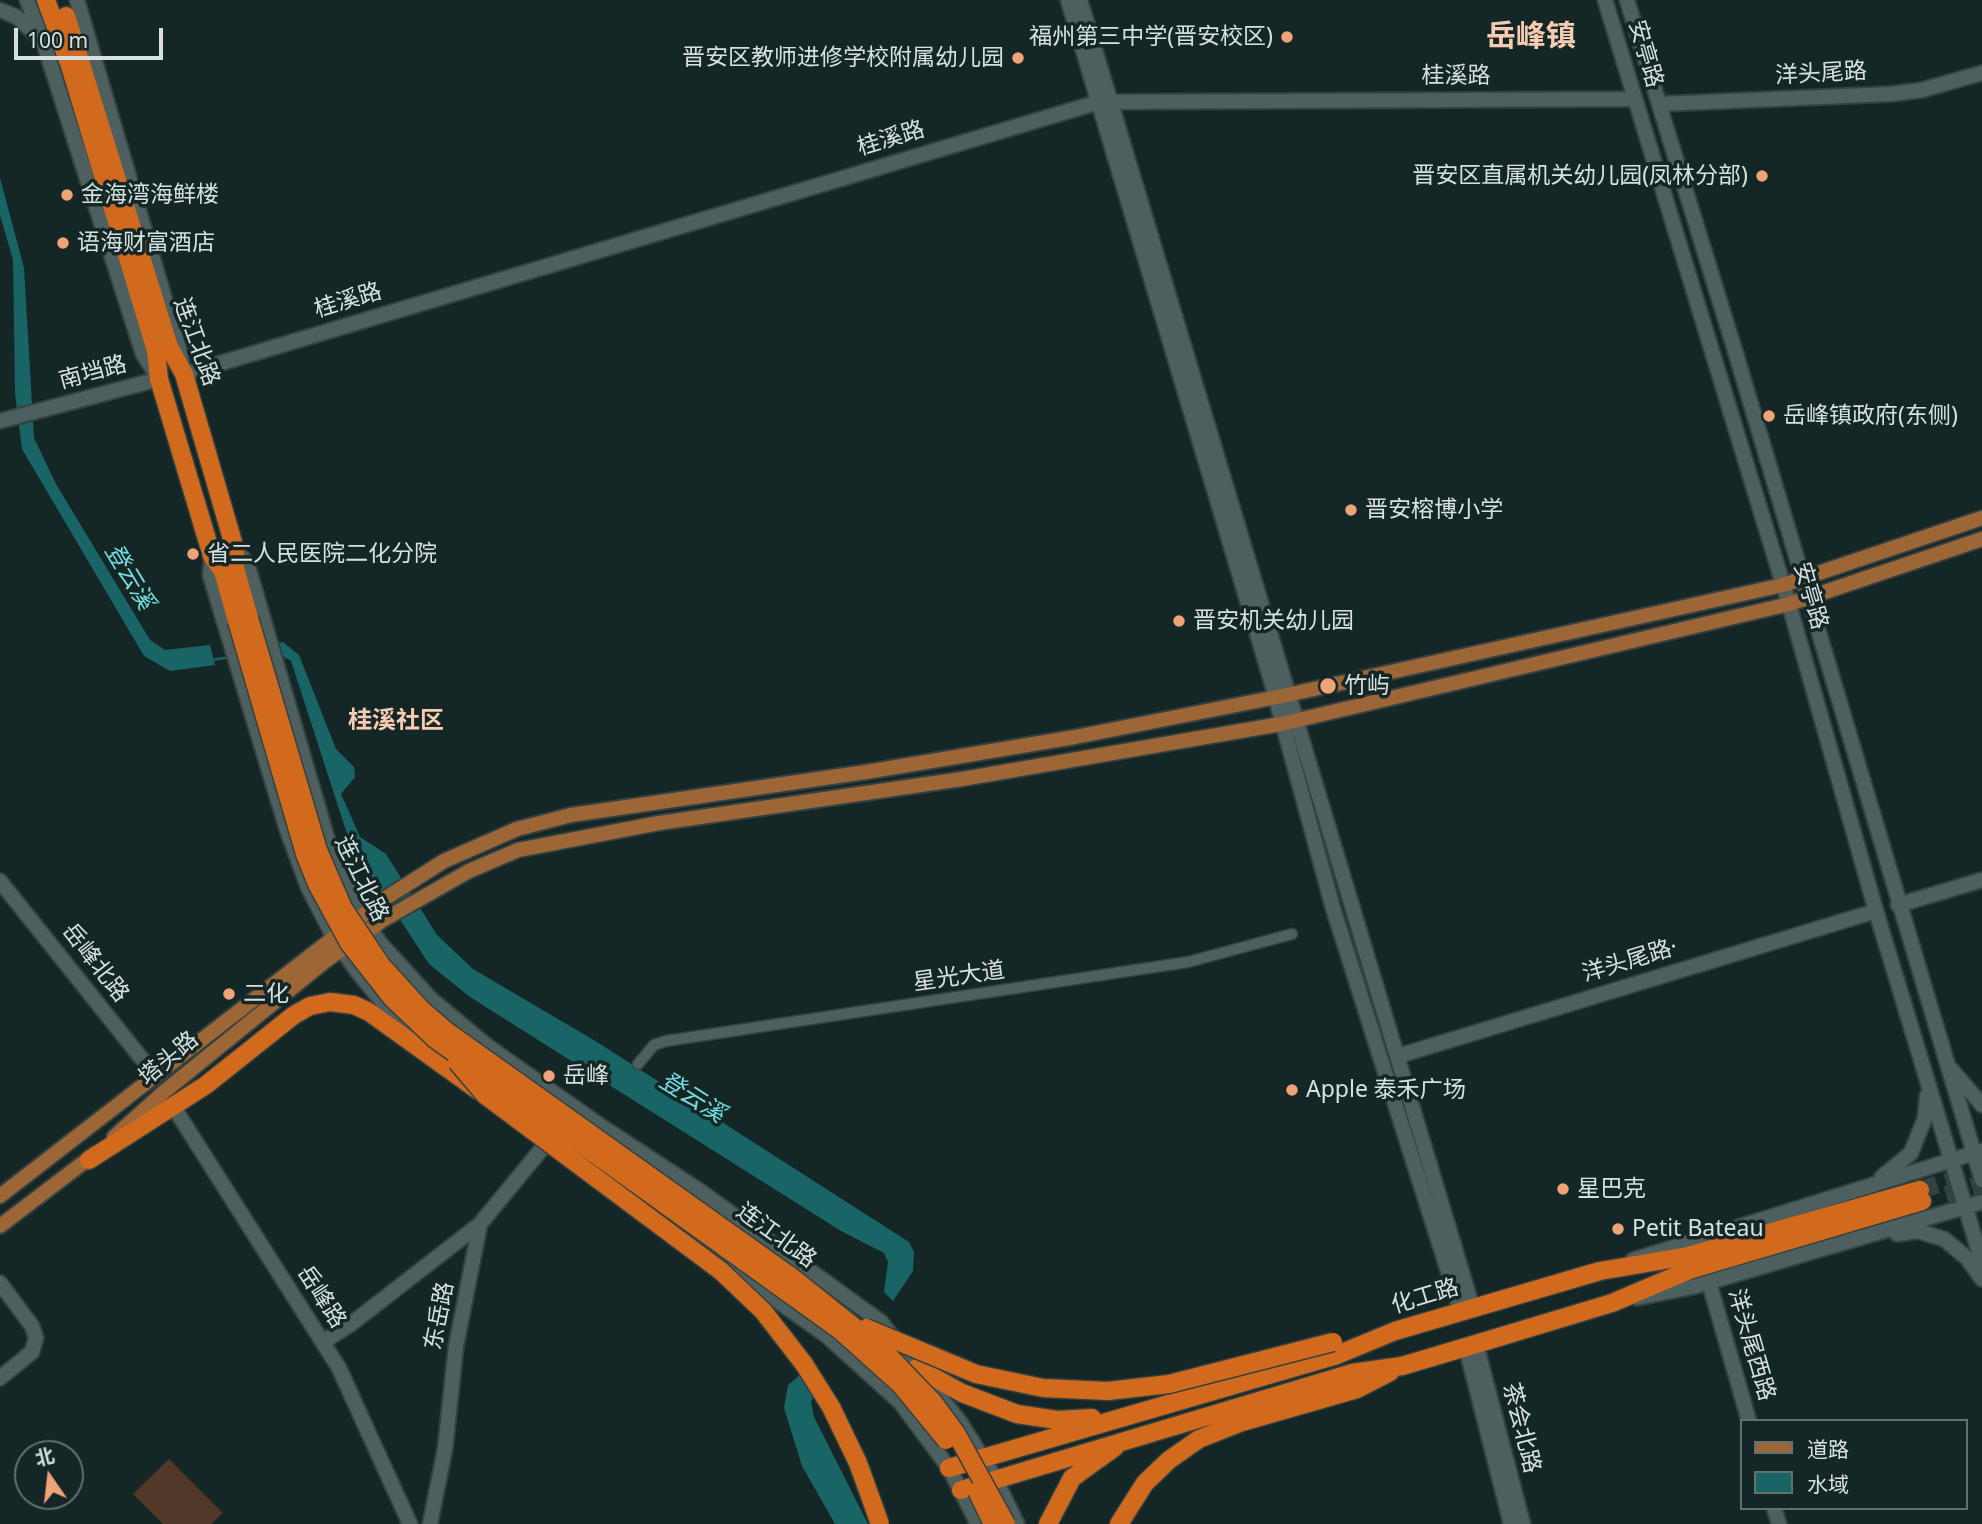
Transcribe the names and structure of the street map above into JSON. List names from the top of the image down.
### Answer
{
  "streets": {
    "highway": ["连江北路", "化工路"],
    "main road": [
      "安亭路",
      "洋头尾路",
      "桂溪路",
      "南垱路",
      "洋头尾路·",
      "岳峰北路",
      "塔头路",
      "岳峰路",
      "东岳路",
      "洋头尾西路",
      "茶会北路"
    ],
    "street": ["星光大道"]
  },
  "crossings": [
    ["安亭路", "洋头尾路"],
    ["安亭路", "桂溪路"],
    ["安亭路", "洋头尾路·"],
    ["安亭路", "塔头路"],
    ["桂溪路", "连江北路"],
    ["连江北路", "南垱路"],
    ["岳峰北路", "塔头路"],
    ["化工路", "茶会北路"]
  ],
  "districts": ["岳峰镇", "桂溪社区"],
  "water": ["登云溪"],
  "places": [
    "福州第三中学(晋安校区)",
    "晋安区教师进修学校附属幼儿园",
    "晋安区直属机关幼儿园(凤林分部)",
    "金海湾海鲜楼",
    "语海财富酒店",
    "岳峰镇政府(东侧)",
    "晋安榕博小学",
    "省二人民医院二化分院",
    "晋安机关幼儿园",
    "竹屿",
    "二化",
    "岳峰",
    "Apple 泰禾广场",
    "星巴克",
    "Petit Bateau"
  ],
  "legend": ["道路", "水域"],
  "scale_bar": "100 m",
  "north": "top"
}
